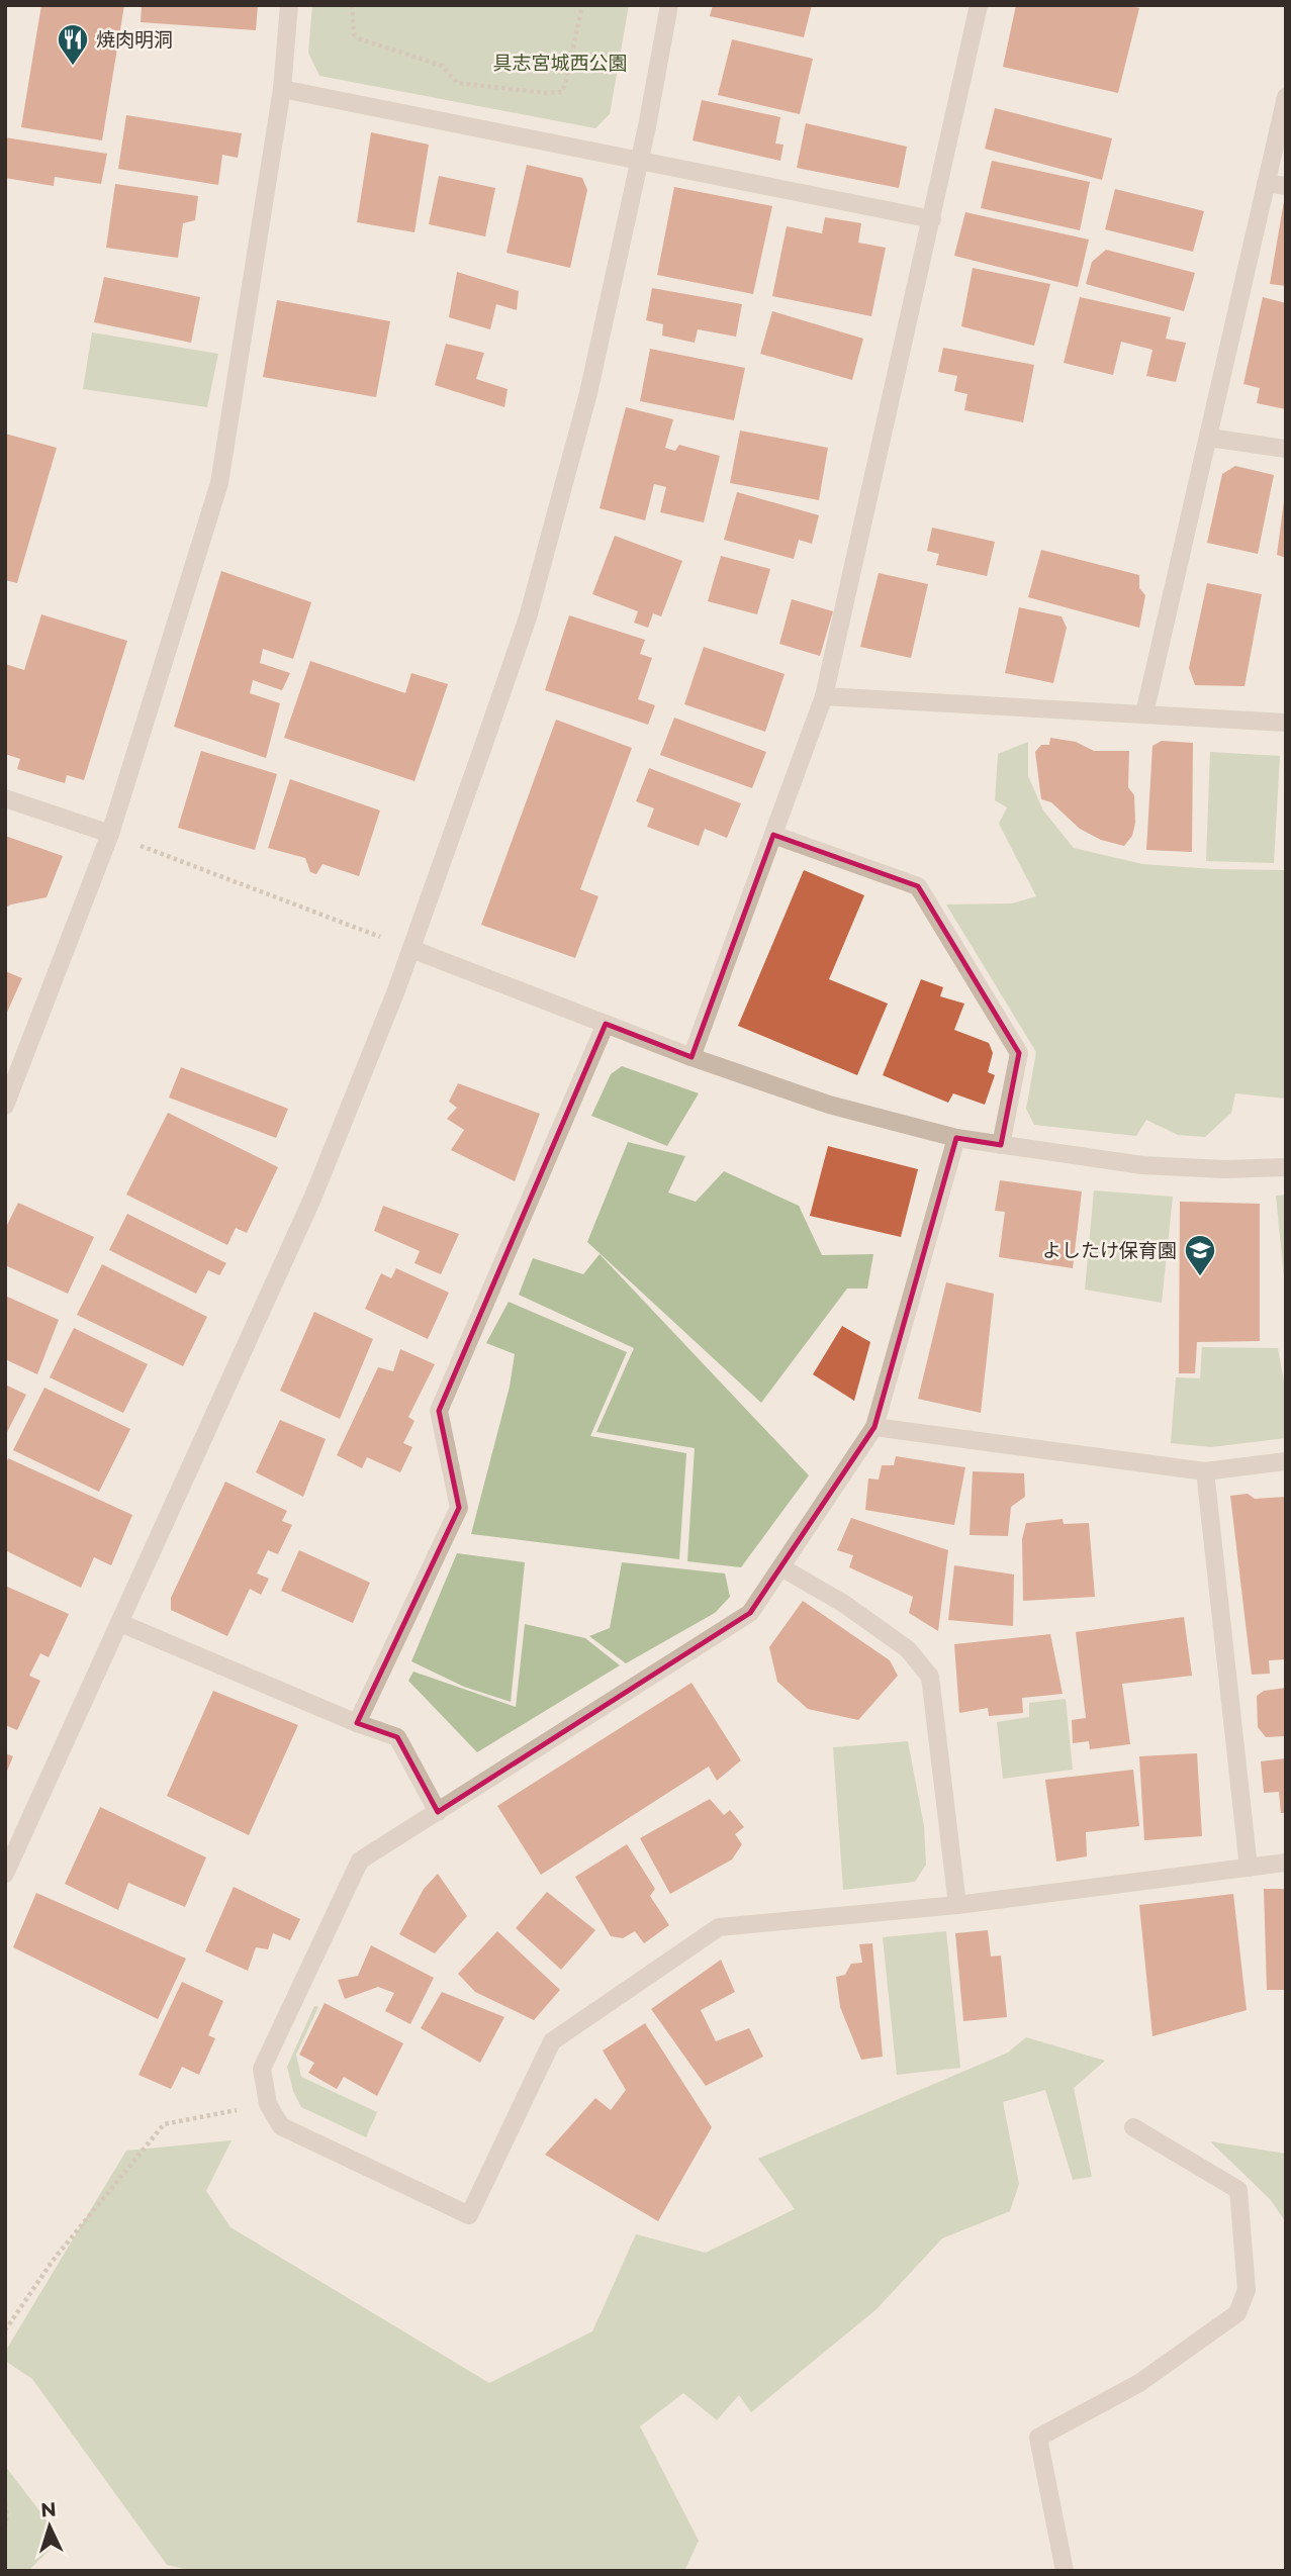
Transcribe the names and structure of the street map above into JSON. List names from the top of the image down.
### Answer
{
  "parks": ["具志宮城西公園"],
  "places": {
    "restaurant": ["焼肉明洞"],
    "school or university": ["よしたけ保育園"]
  },
  "north": "top"
}
